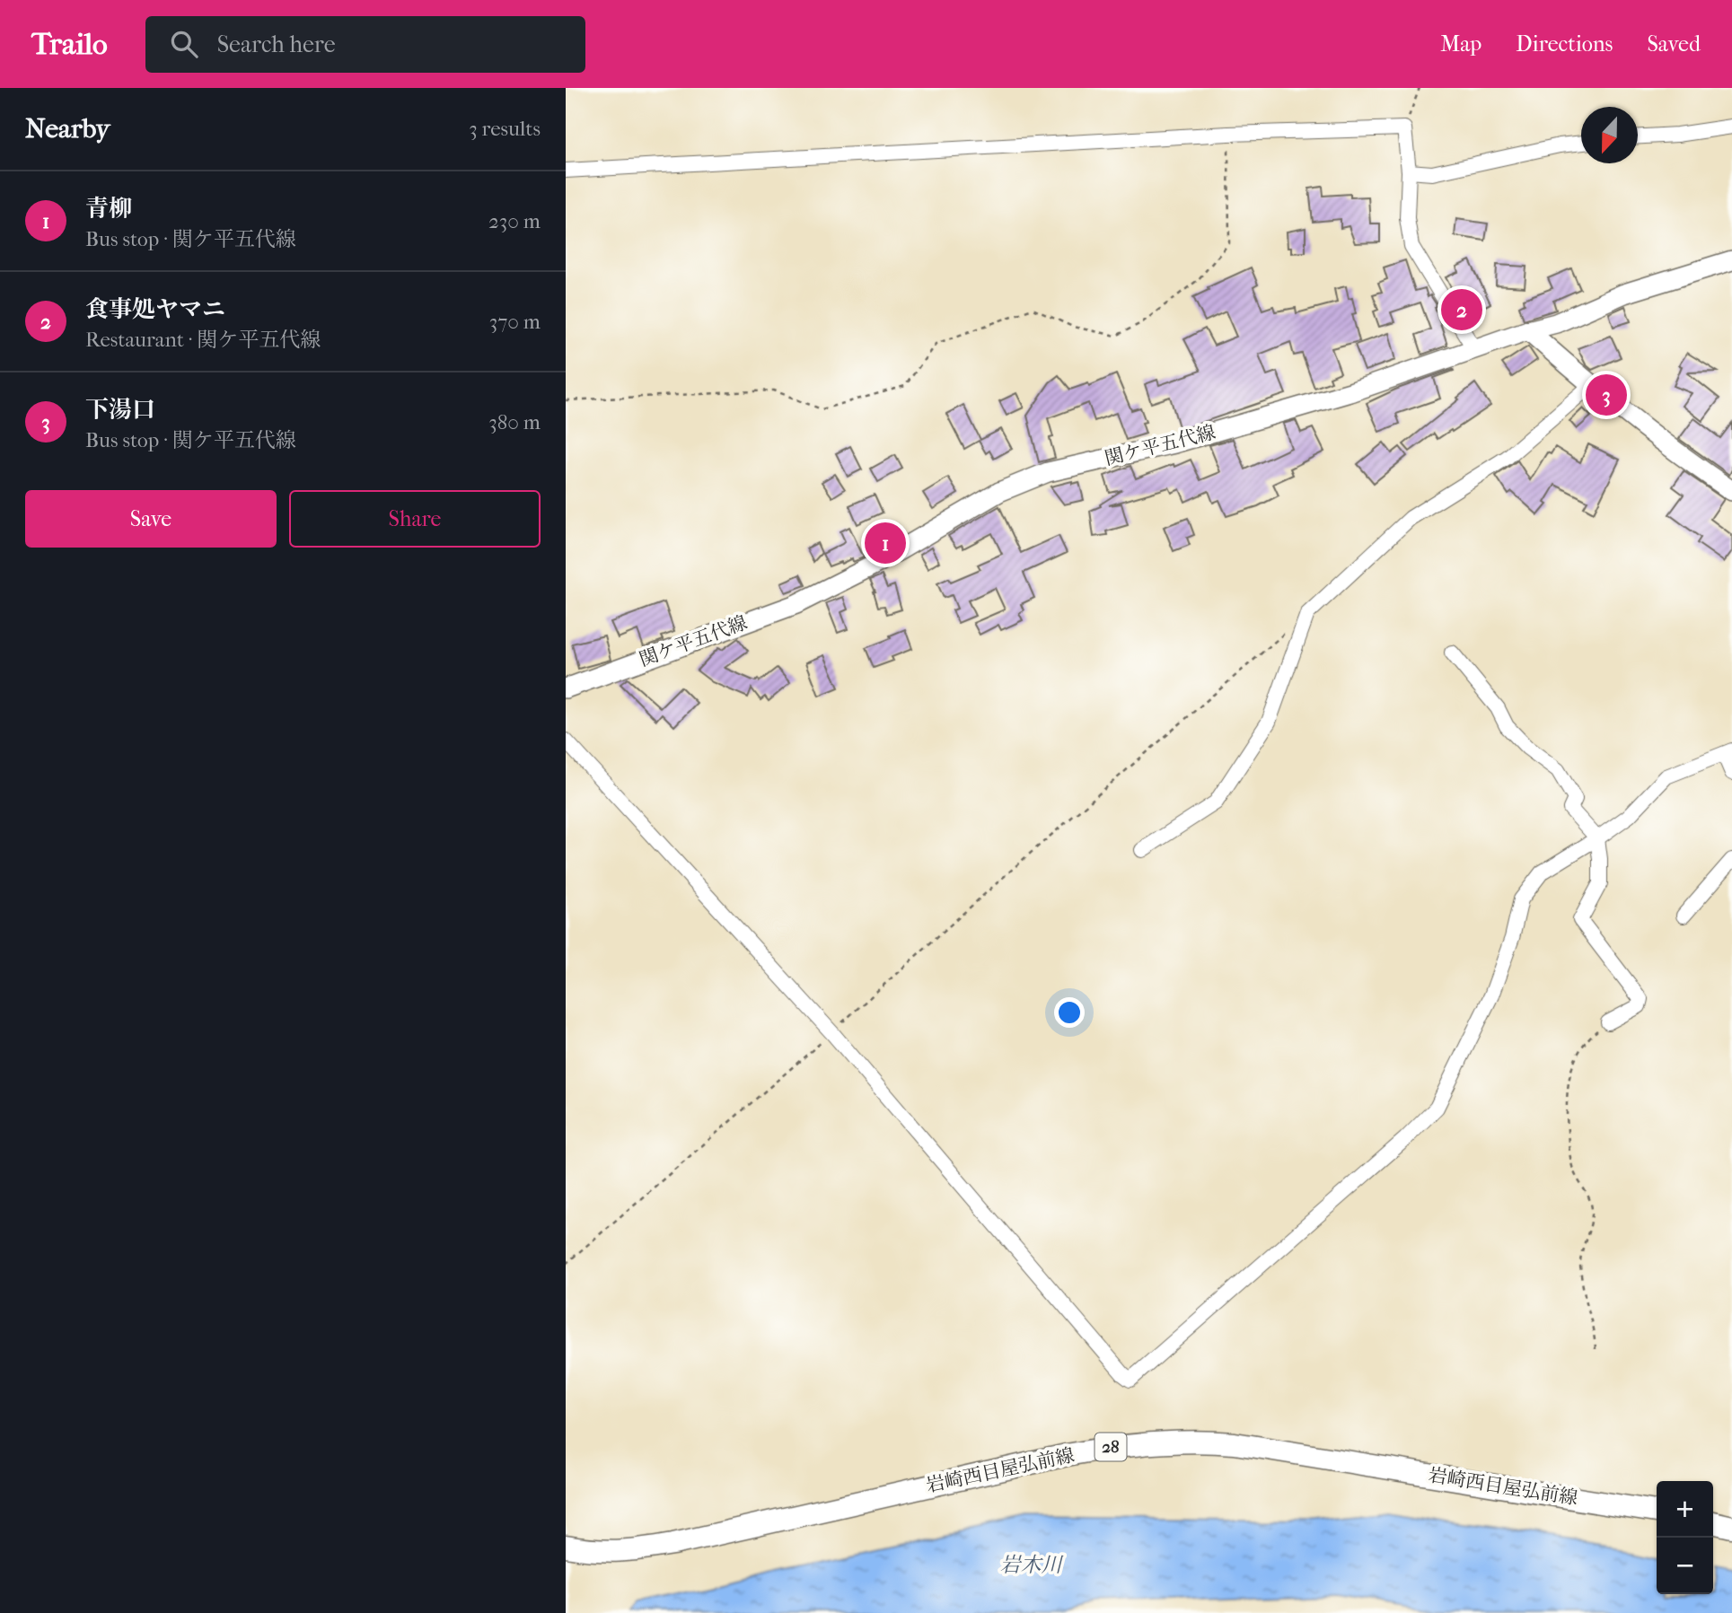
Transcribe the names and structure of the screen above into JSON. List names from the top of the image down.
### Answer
{
  "streets": {
    "main road": ["関ケ平五代線", "28", "岩崎西目屋弘前線"]
  },
  "water": ["岩木川"],
  "north": "bottom",
  "page": {
    "header": "Trailo",
    "search": "Search here",
    "nav": ["Map", "Directions", "Saved"],
    "heading": ["Nearby", "3 results"],
    "list": [
      {
        "mark": "1",
        "name": "青柳",
        "note": "Bus stop · 関ケ平五代線",
        "value": "230 m"
      },
      {
        "mark": "2",
        "name": "食事処ヤマニ",
        "note": "Restaurant · 関ケ平五代線",
        "value": "370 m"
      },
      {
        "mark": "3",
        "name": "下湯口",
        "note": "Bus stop · 関ケ平五代線",
        "value": "380 m"
      }
    ],
    "pins": ["2", "3", "1"],
    "buttons": ["Save", "Share"],
    "map_buttons": ["+", "−"]
  }
}
